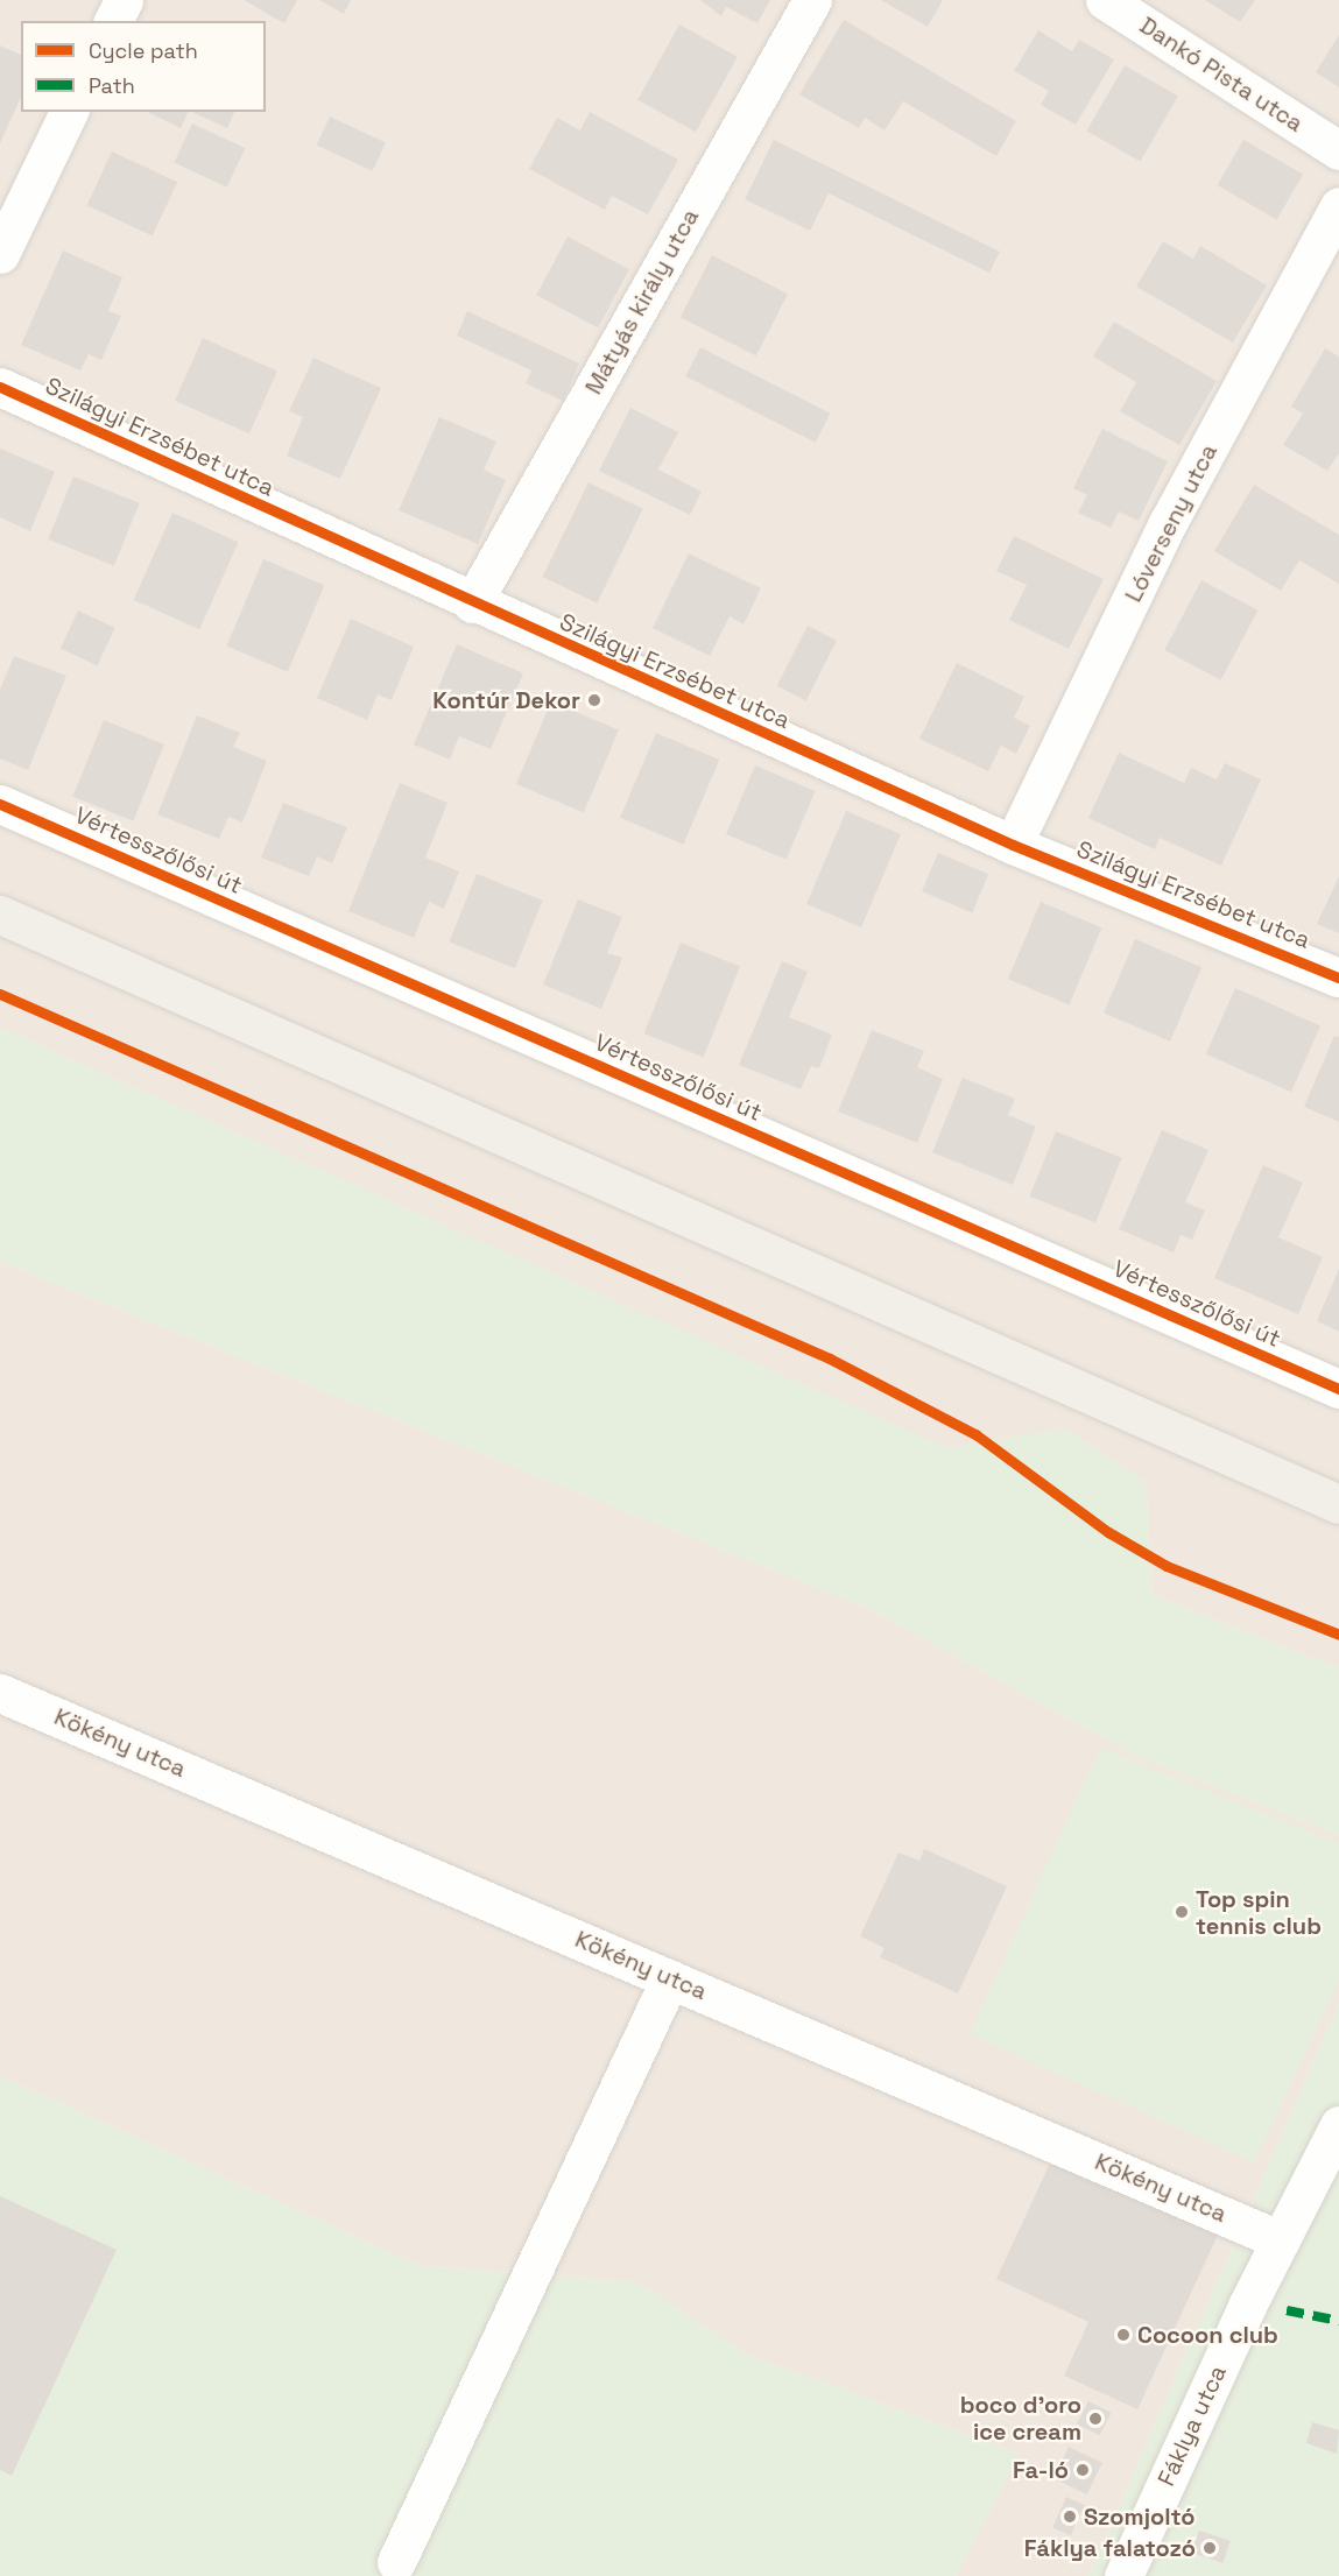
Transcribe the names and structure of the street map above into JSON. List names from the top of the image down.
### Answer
{
  "streets": {
    "street": [
      "Dankó Pista utca",
      "Mátyás király utca",
      "Szilágyi Erzsébet utca",
      "Lóverseny utca",
      "Vértesszőlősi út",
      "Kökény utca",
      "Fáklya utca"
    ]
  },
  "crossings": [
    ["Mátyás király utca", "Szilágyi Erzsébet utca"],
    ["Szilágyi Erzsébet utca", "Lóverseny utca"],
    ["Kökény utca", "Fáklya utca"]
  ],
  "places": [
    "Kontúr Dekor",
    "Top spin tennis club",
    "Cocoon club",
    "boco d'oro ice cream",
    "Fa-ló",
    "Szomjoltó",
    "Fáklya falatozó"
  ],
  "legend": ["Cycle path", "Path"]
}
